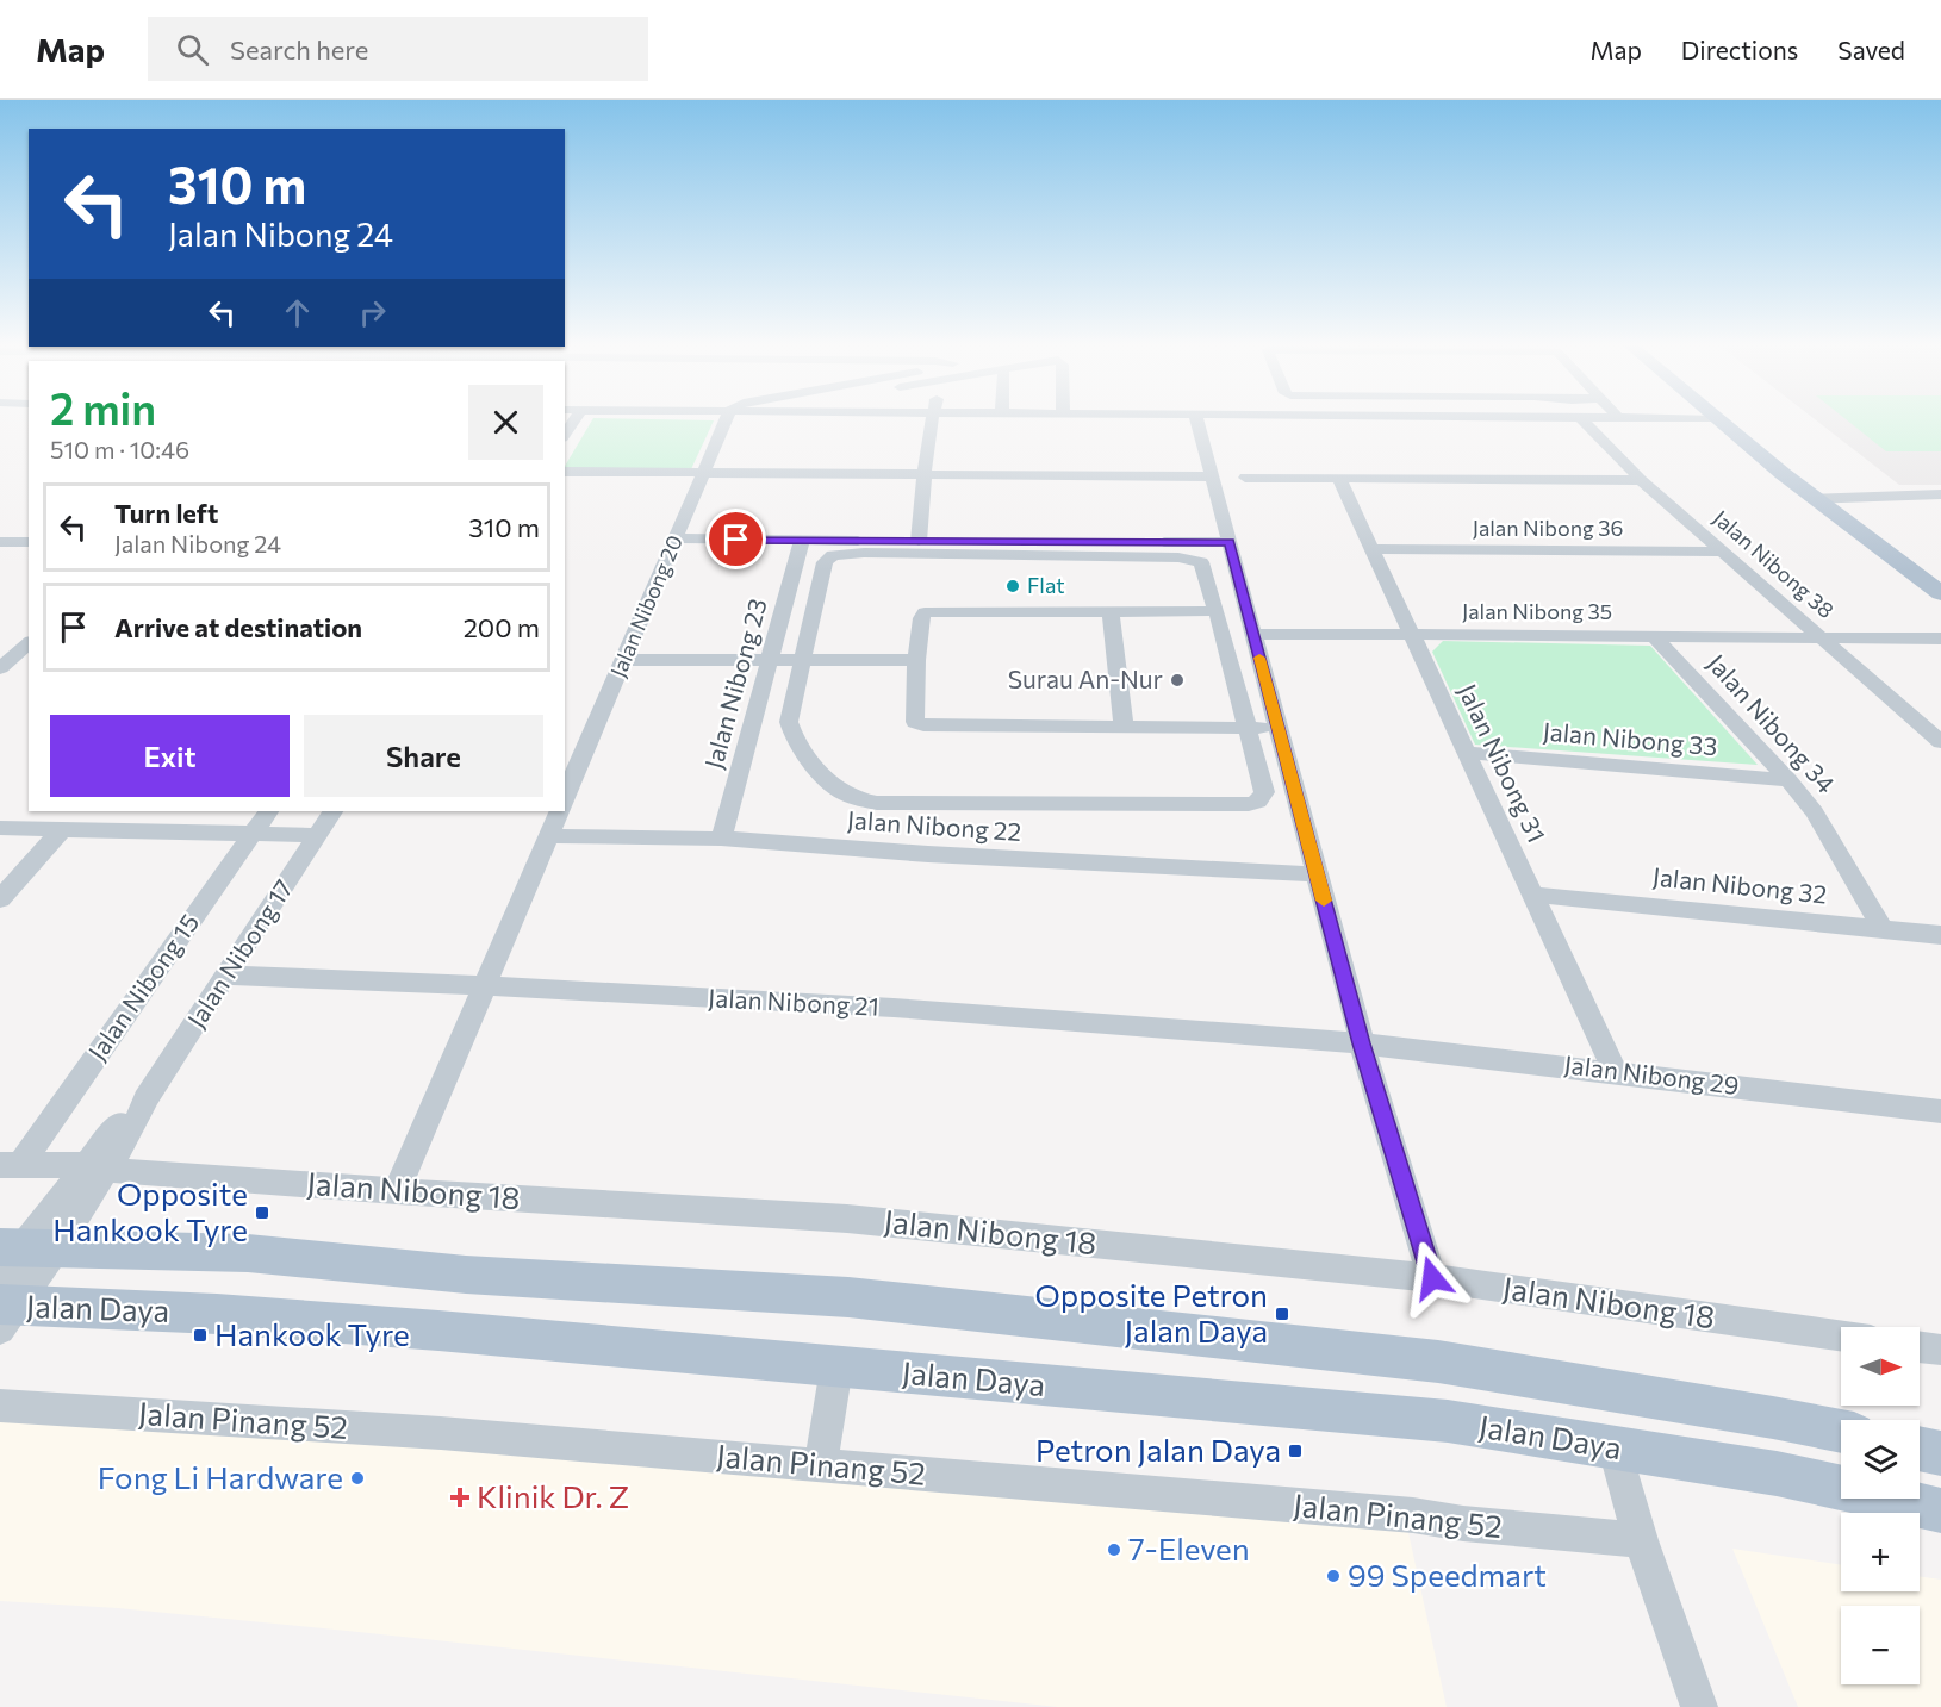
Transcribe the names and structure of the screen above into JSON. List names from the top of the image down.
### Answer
{
  "streets": {
    "main road": ["Jalan Daya"],
    "street": [
      "Jalan Nibong 36",
      "Jalan Nibong 38",
      "Jalan Nibong 20",
      "Jalan Nibong 35",
      "Jalan Nibong 23",
      "Jalan Nibong 34",
      "Jalan Nibong 33",
      "Jalan Nibong 31",
      "Jalan Nibong 22",
      "Jalan Nibong 32",
      "Jalan Nibong 17",
      "Jalan Nibong 15",
      "Jalan Nibong 21",
      "Jalan Nibong 29",
      "Jalan Nibong 18",
      "Jalan Pinang 52"
    ]
  },
  "crossings": [
    ["Jalan Nibong 36", "Jalan Nibong 38"],
    ["Jalan Nibong 36", "Jalan Nibong 31"],
    ["Jalan Nibong 38", "Jalan Nibong 35"],
    ["Jalan Nibong 35", "Jalan Nibong 34"],
    ["Jalan Nibong 35", "Jalan Nibong 31"],
    ["Jalan Nibong 23", "Jalan Nibong 22"],
    ["Jalan Nibong 34", "Jalan Nibong 33"],
    ["Jalan Nibong 34", "Jalan Nibong 32"],
    ["Jalan Nibong 33", "Jalan Nibong 31"],
    ["Jalan Nibong 31", "Jalan Nibong 32"],
    ["Jalan Nibong 31", "Jalan Nibong 29"],
    ["Jalan Nibong 17", "Jalan Nibong 21"],
    ["Jalan Nibong 17", "Jalan Nibong 18"],
    ["Jalan Nibong 17", "Jalan Daya"],
    ["Jalan Nibong 15", "Jalan Nibong 18"],
    ["Jalan Nibong 21", "Jalan Nibong 29"]
  ],
  "places": {
    "other": [
      "Flat",
      "Surau An-Nur",
      "Fong Li Hardware",
      "7-Eleven",
      "99 Speedmart"
    ],
    "transit": [
      "Opposite Hankook Tyre",
      "Opposite Petron Jalan Daya",
      "Hankook Tyre",
      "Petron Jalan Daya"
    ],
    "health": ["Klinik Dr. Z"]
  },
  "north": "right",
  "page": {
    "header": "Map",
    "search": "Search here",
    "nav": ["Map", "Directions", "Saved"],
    "turn": ["310 m", "Jalan Nibong 24"],
    "heading": ["2 min", "510 m · 10:46"],
    "list": [
      {
        "name": "Turn left",
        "note": "Jalan Nibong 24",
        "value": "310 m"
      },
      {
        "name": "Arrive at destination",
        "value": "200 m"
      }
    ],
    "buttons": ["Exit", "Share"],
    "map_buttons": ["+", "−"]
  }
}
